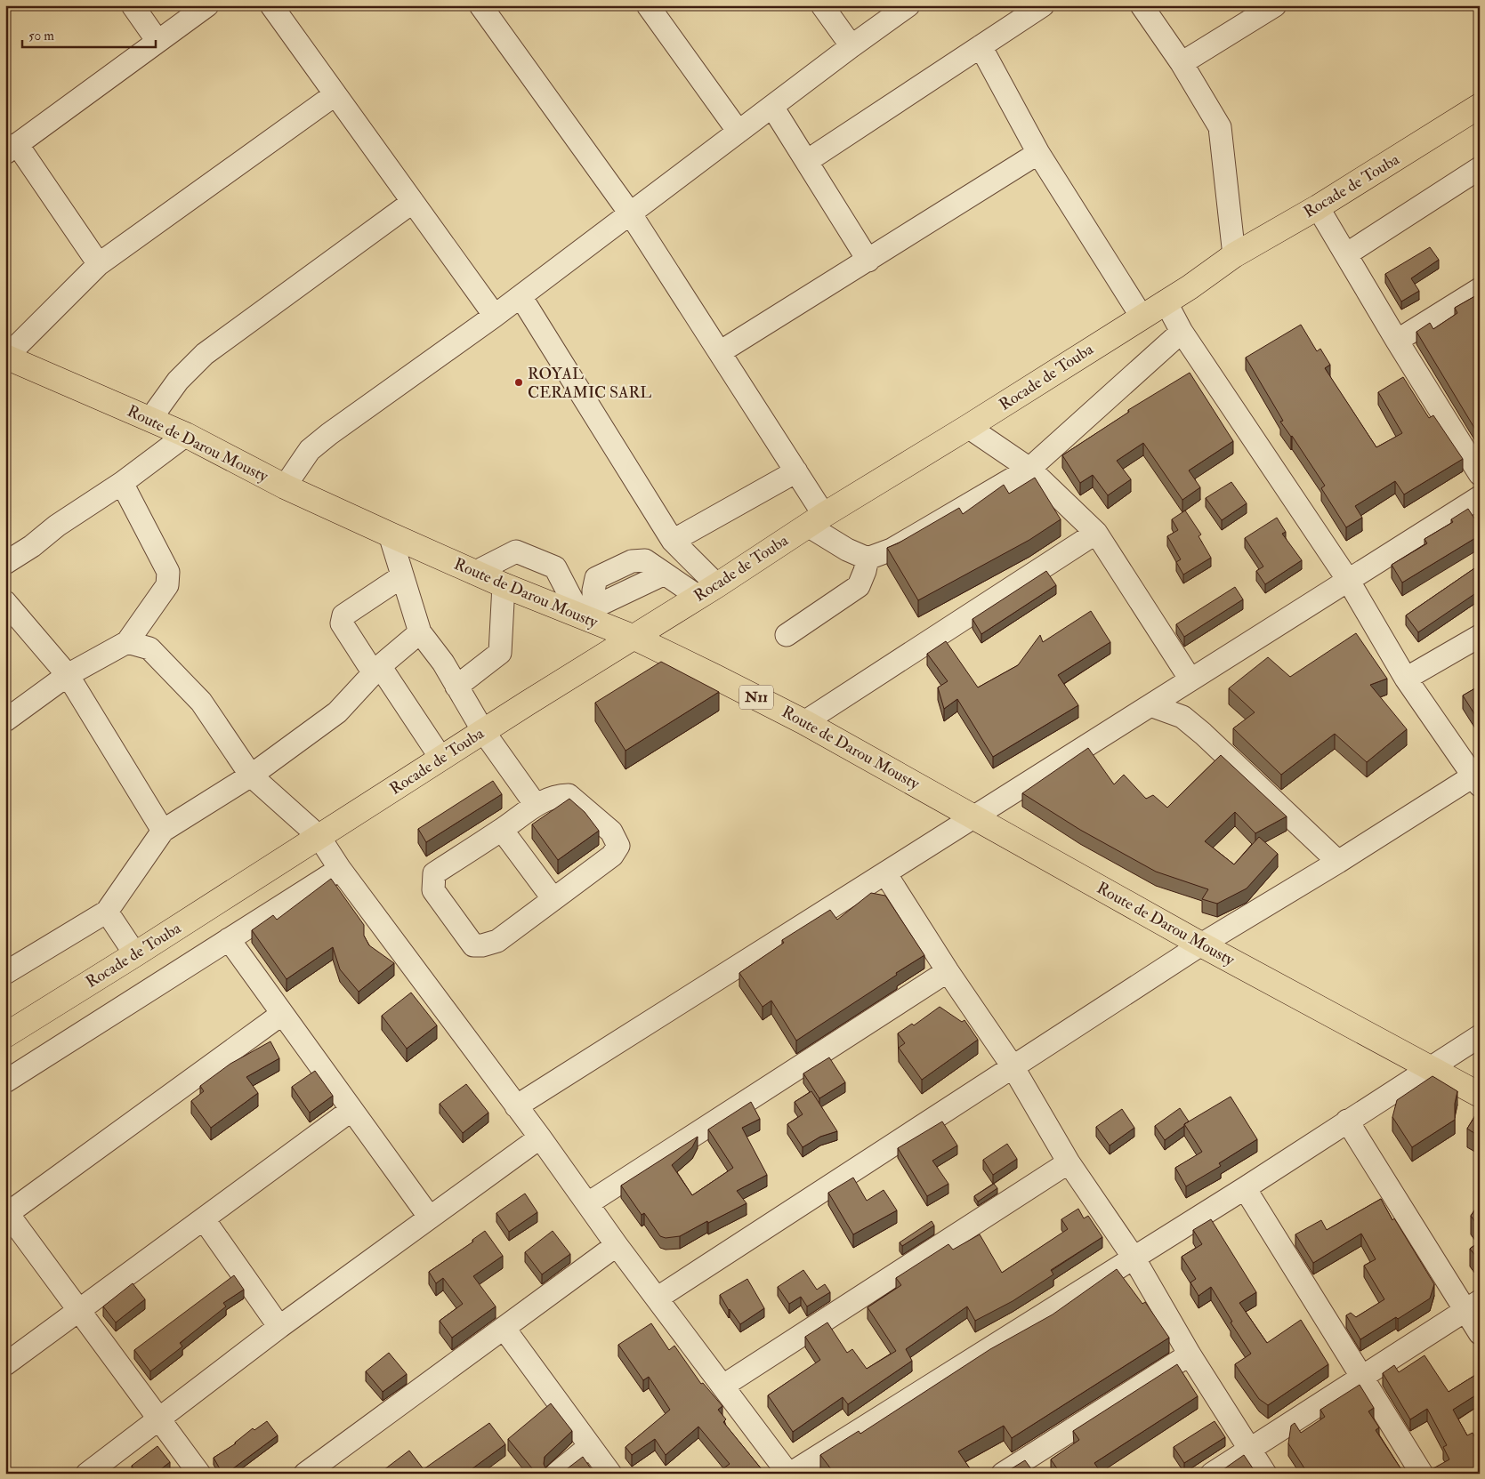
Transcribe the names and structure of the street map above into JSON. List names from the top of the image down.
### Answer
{
  "streets": {
    "main road": ["Rocade de Touba", "Route de Darou Mousty", "N11"]
  },
  "crossings": [
    ["Rocade de Touba", "Route de Darou Mousty"]
  ],
  "places": ["ROYAL CERAMIC SARL"],
  "scale_bar": "50 m"
}
